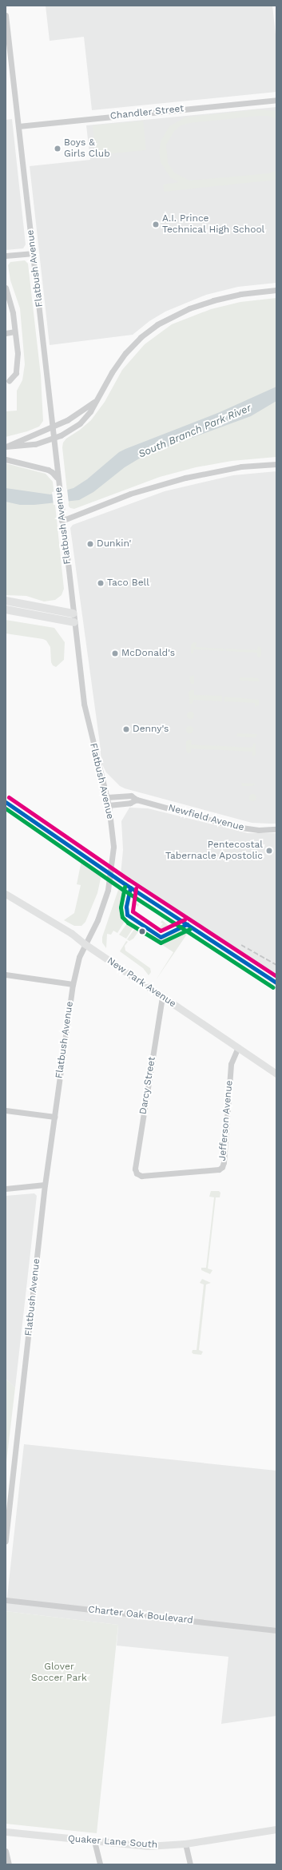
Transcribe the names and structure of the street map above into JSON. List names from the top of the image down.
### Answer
{
  "streets": {
    "main road": ["New Park Avenue", "Quaker Lane South"],
    "street": [
      "Chandler Street",
      "Flatbush Avenue",
      "Newfield Avenue",
      "Darcy Street",
      "Jefferson Avenue",
      "Charter Oak Boulevard"
    ]
  },
  "crossings": [
    ["Chandler Street", "Flatbush Avenue"],
    ["Flatbush Avenue", "Newfield Avenue"],
    ["Flatbush Avenue", "New Park Avenue"],
    ["New Park Avenue", "Darcy Street"],
    ["New Park Avenue", "Jefferson Avenue"],
    ["Darcy Street", "Jefferson Avenue"]
  ],
  "water": ["South Branch Park River"],
  "parks": ["Glover Soccer Park"],
  "places": [
    "Boys & Girls Club",
    "A.I. Prince Technical High School",
    "Dunkin'",
    "Taco Bell",
    "McDonald's",
    "Denny's",
    "Pentecostal Tabernacle Apostolic"
  ]
}
